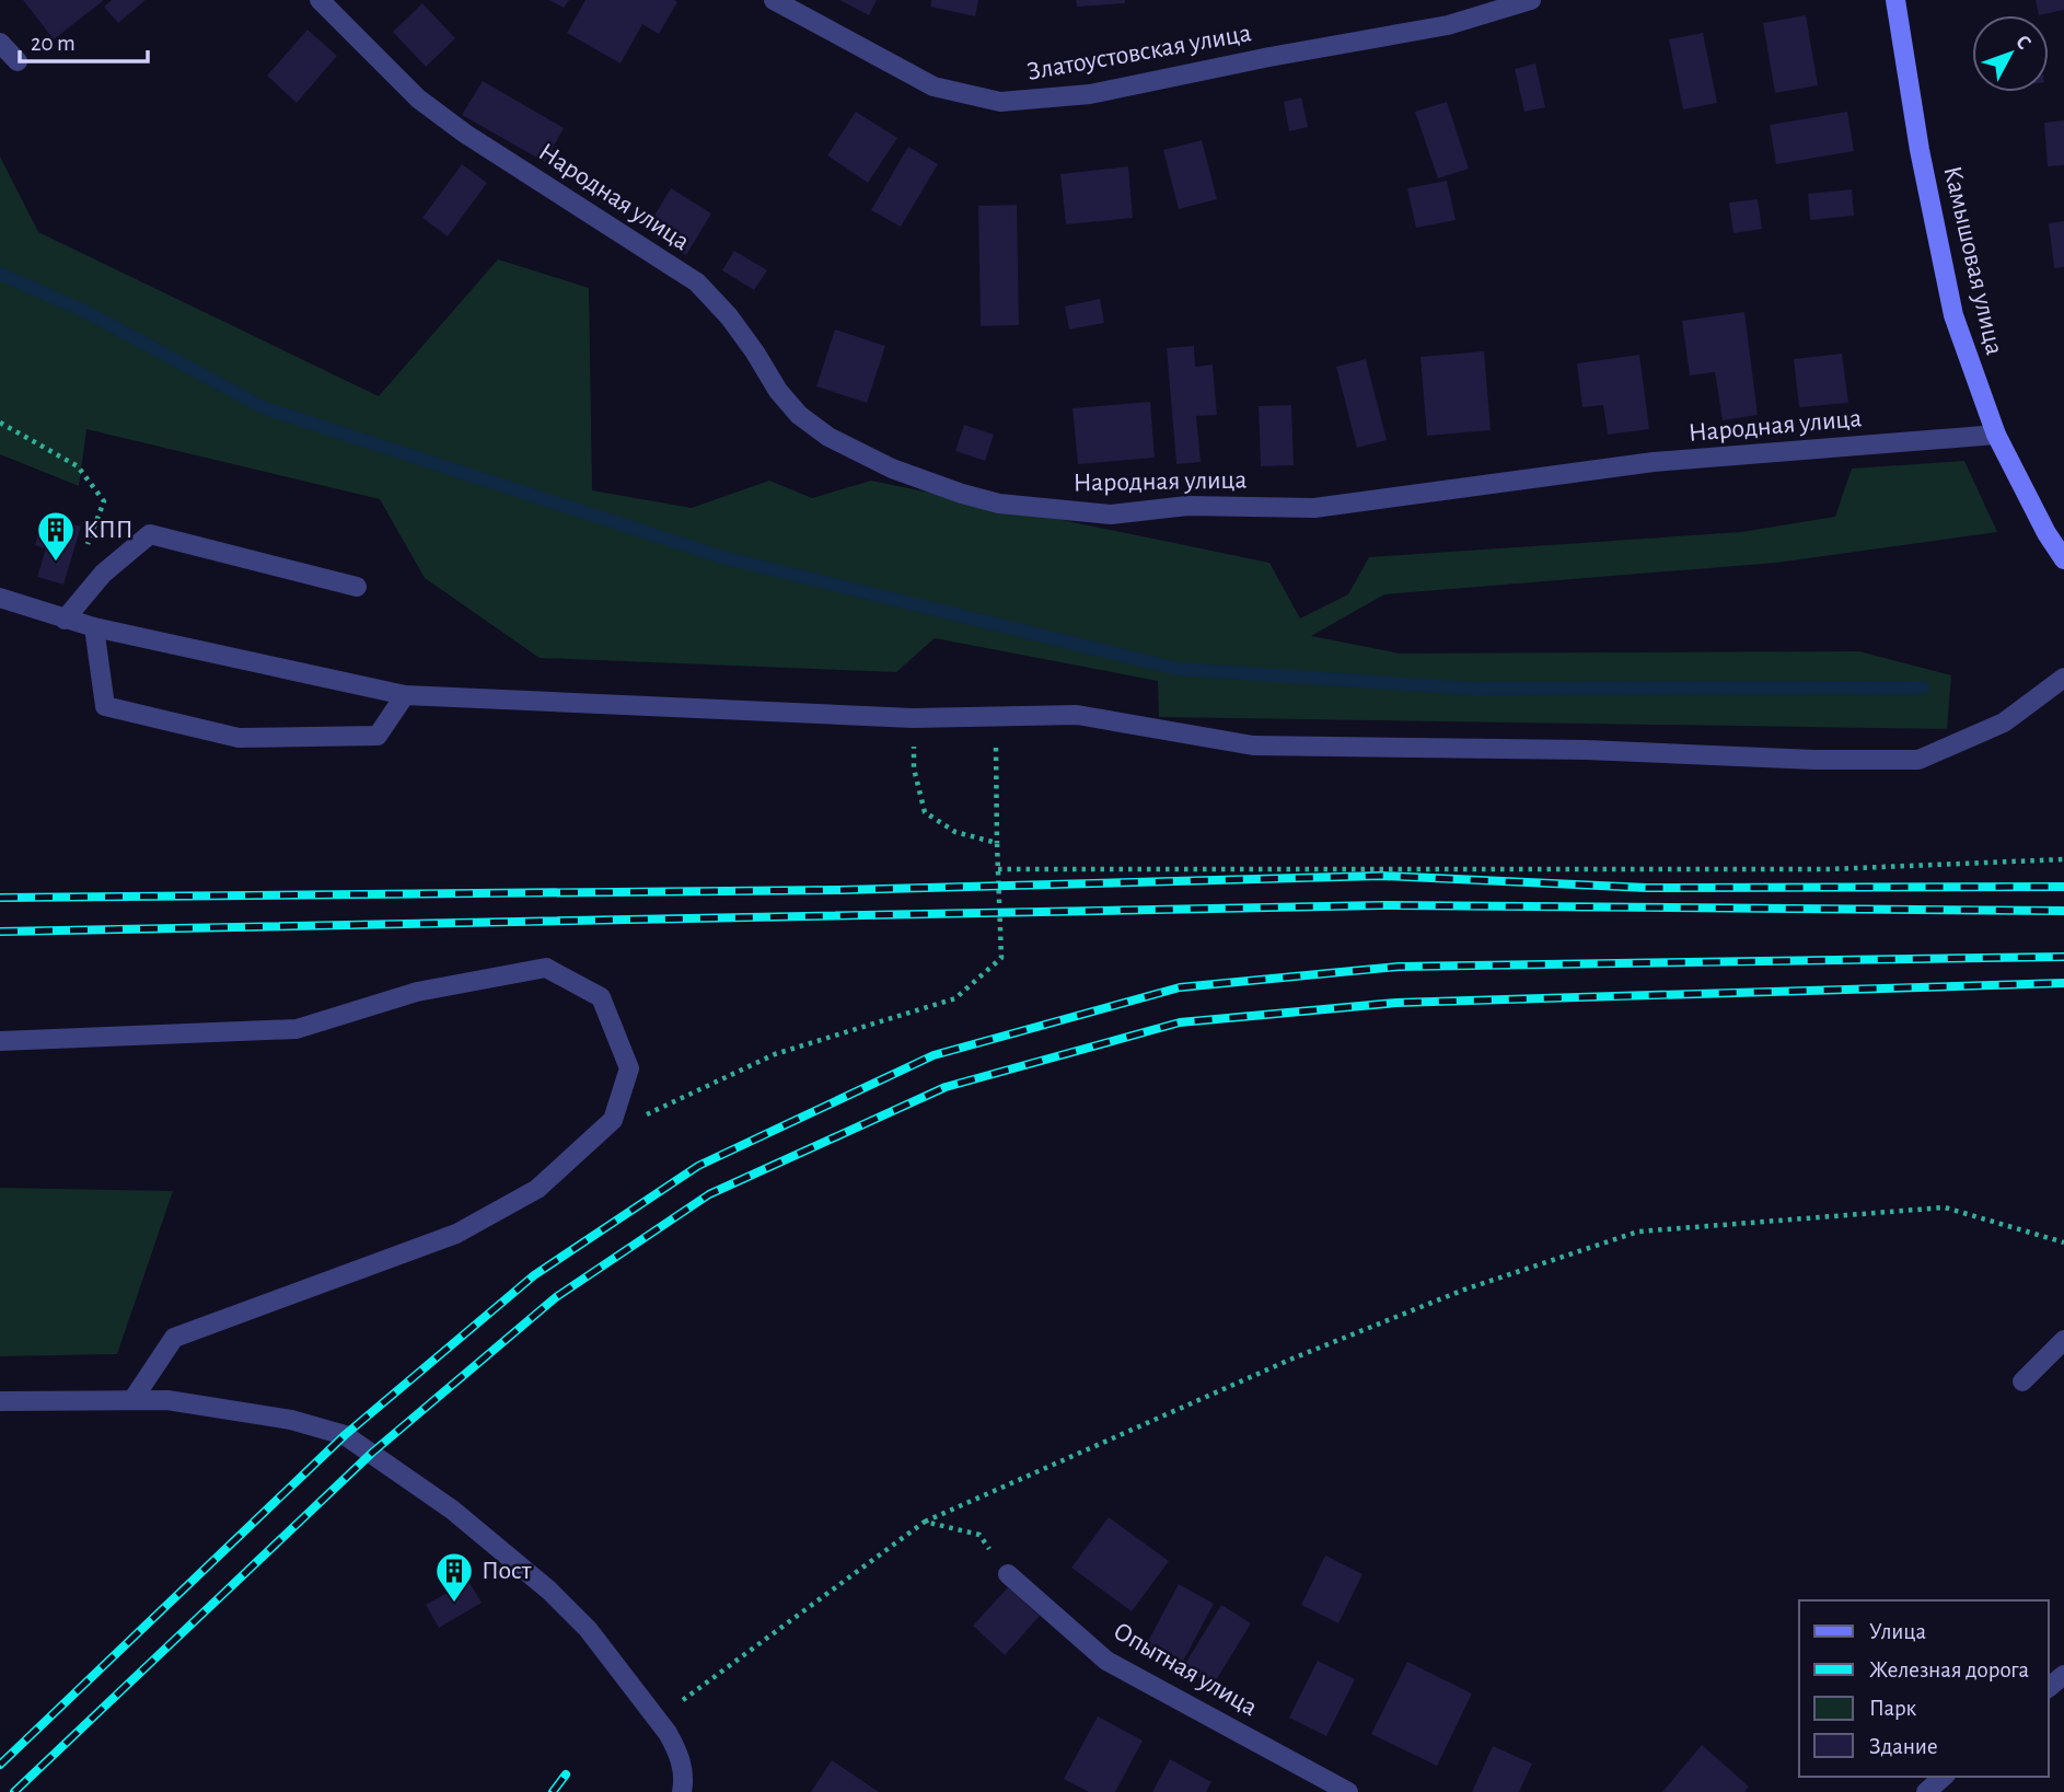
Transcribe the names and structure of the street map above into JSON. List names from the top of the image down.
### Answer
{
  "streets": {
    "main road": ["Камышовая улица"],
    "street": ["Златоустовская улица", "Народная улица", "Опытная улица"]
  },
  "crossings": [
    ["Народная улица", "Камышовая улица"]
  ],
  "places": {
    "building": ["КПП", "Пост"]
  },
  "legend": [
    "Улица",
    "Железная дорога",
    "Парк",
    "Здание"
  ],
  "scale_bar": "20 m",
  "north": "top right"
}
